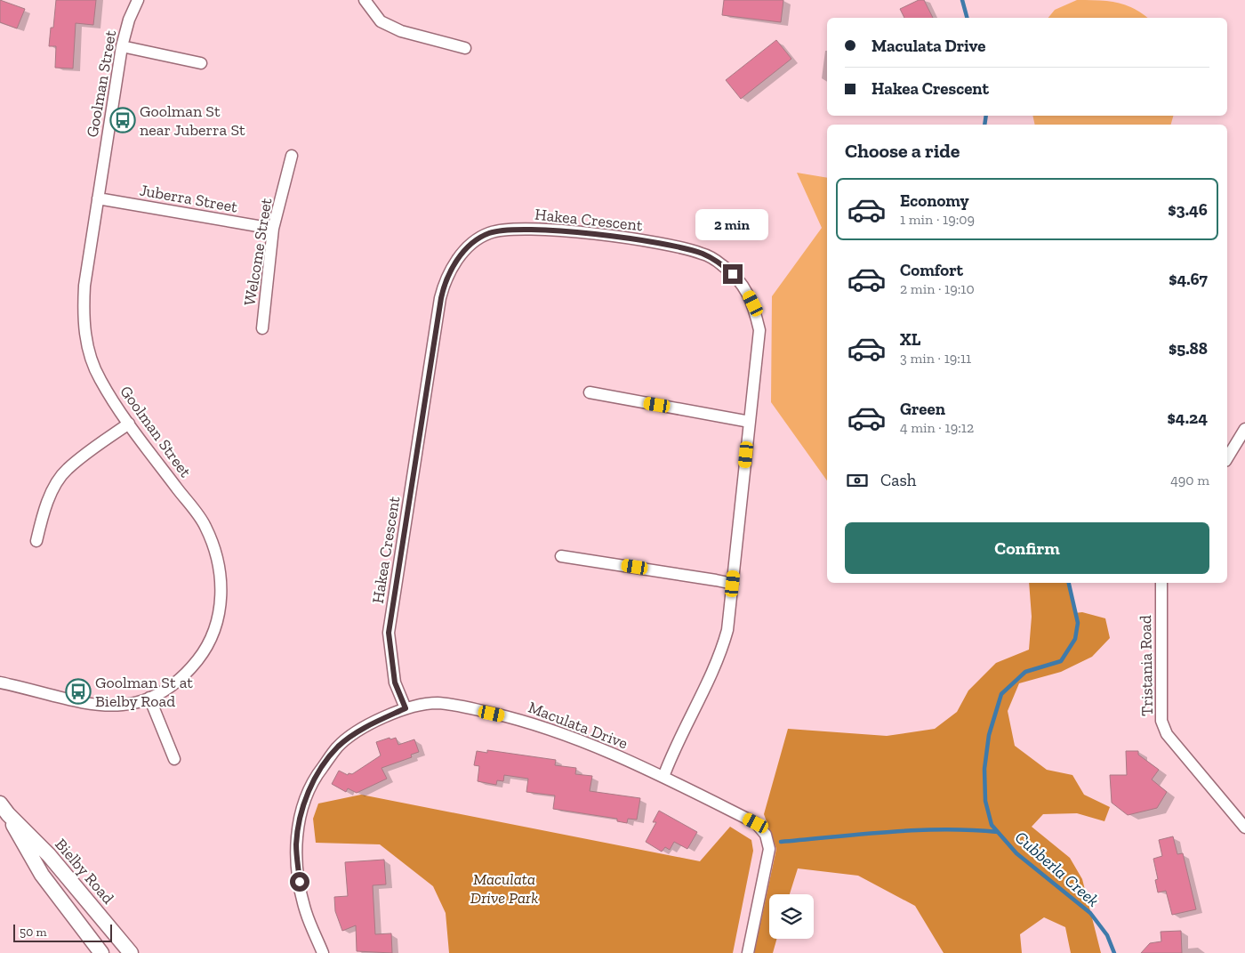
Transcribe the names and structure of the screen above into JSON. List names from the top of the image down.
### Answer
{
  "streets": {
    "street": [
      "Goolman Street",
      "Juberra Street",
      "Hakea Crescent",
      "Welcome Street",
      "Tristania Road",
      "Maculata Drive",
      "Bielby Road"
    ]
  },
  "crossings": [
    ["Goolman Street", "Juberra Street"],
    ["Juberra Street", "Welcome Street"],
    ["Hakea Crescent", "Maculata Drive"]
  ],
  "water": ["Cubberla Creek"],
  "parks": ["Maculata Drive Park"],
  "places": {
    "bus stop": ["Goolman St near Juberra St", "Goolman St at Bielby Road"]
  },
  "scale_bar": "50 m",
  "page": {
    "banner": ["Maculata Drive", "Hakea Crescent"],
    "heading": "Choose a ride",
    "list": [
      {
        "name": "Economy",
        "note": "1 min · 19:09",
        "value": "$3.46"
      },
      {
        "name": "Comfort",
        "note": "2 min · 19:10",
        "value": "$4.67"
      },
      {
        "name": "XL",
        "note": "3 min · 19:11",
        "value": "$5.88"
      },
      {
        "name": "Green",
        "note": "4 min · 19:12",
        "value": "$4.24"
      }
    ],
    "bubble": "2 min",
    "pay": ["Cash", "490 m"],
    "buttons": "Confirm",
    "scale": "50 m"
  }
}
